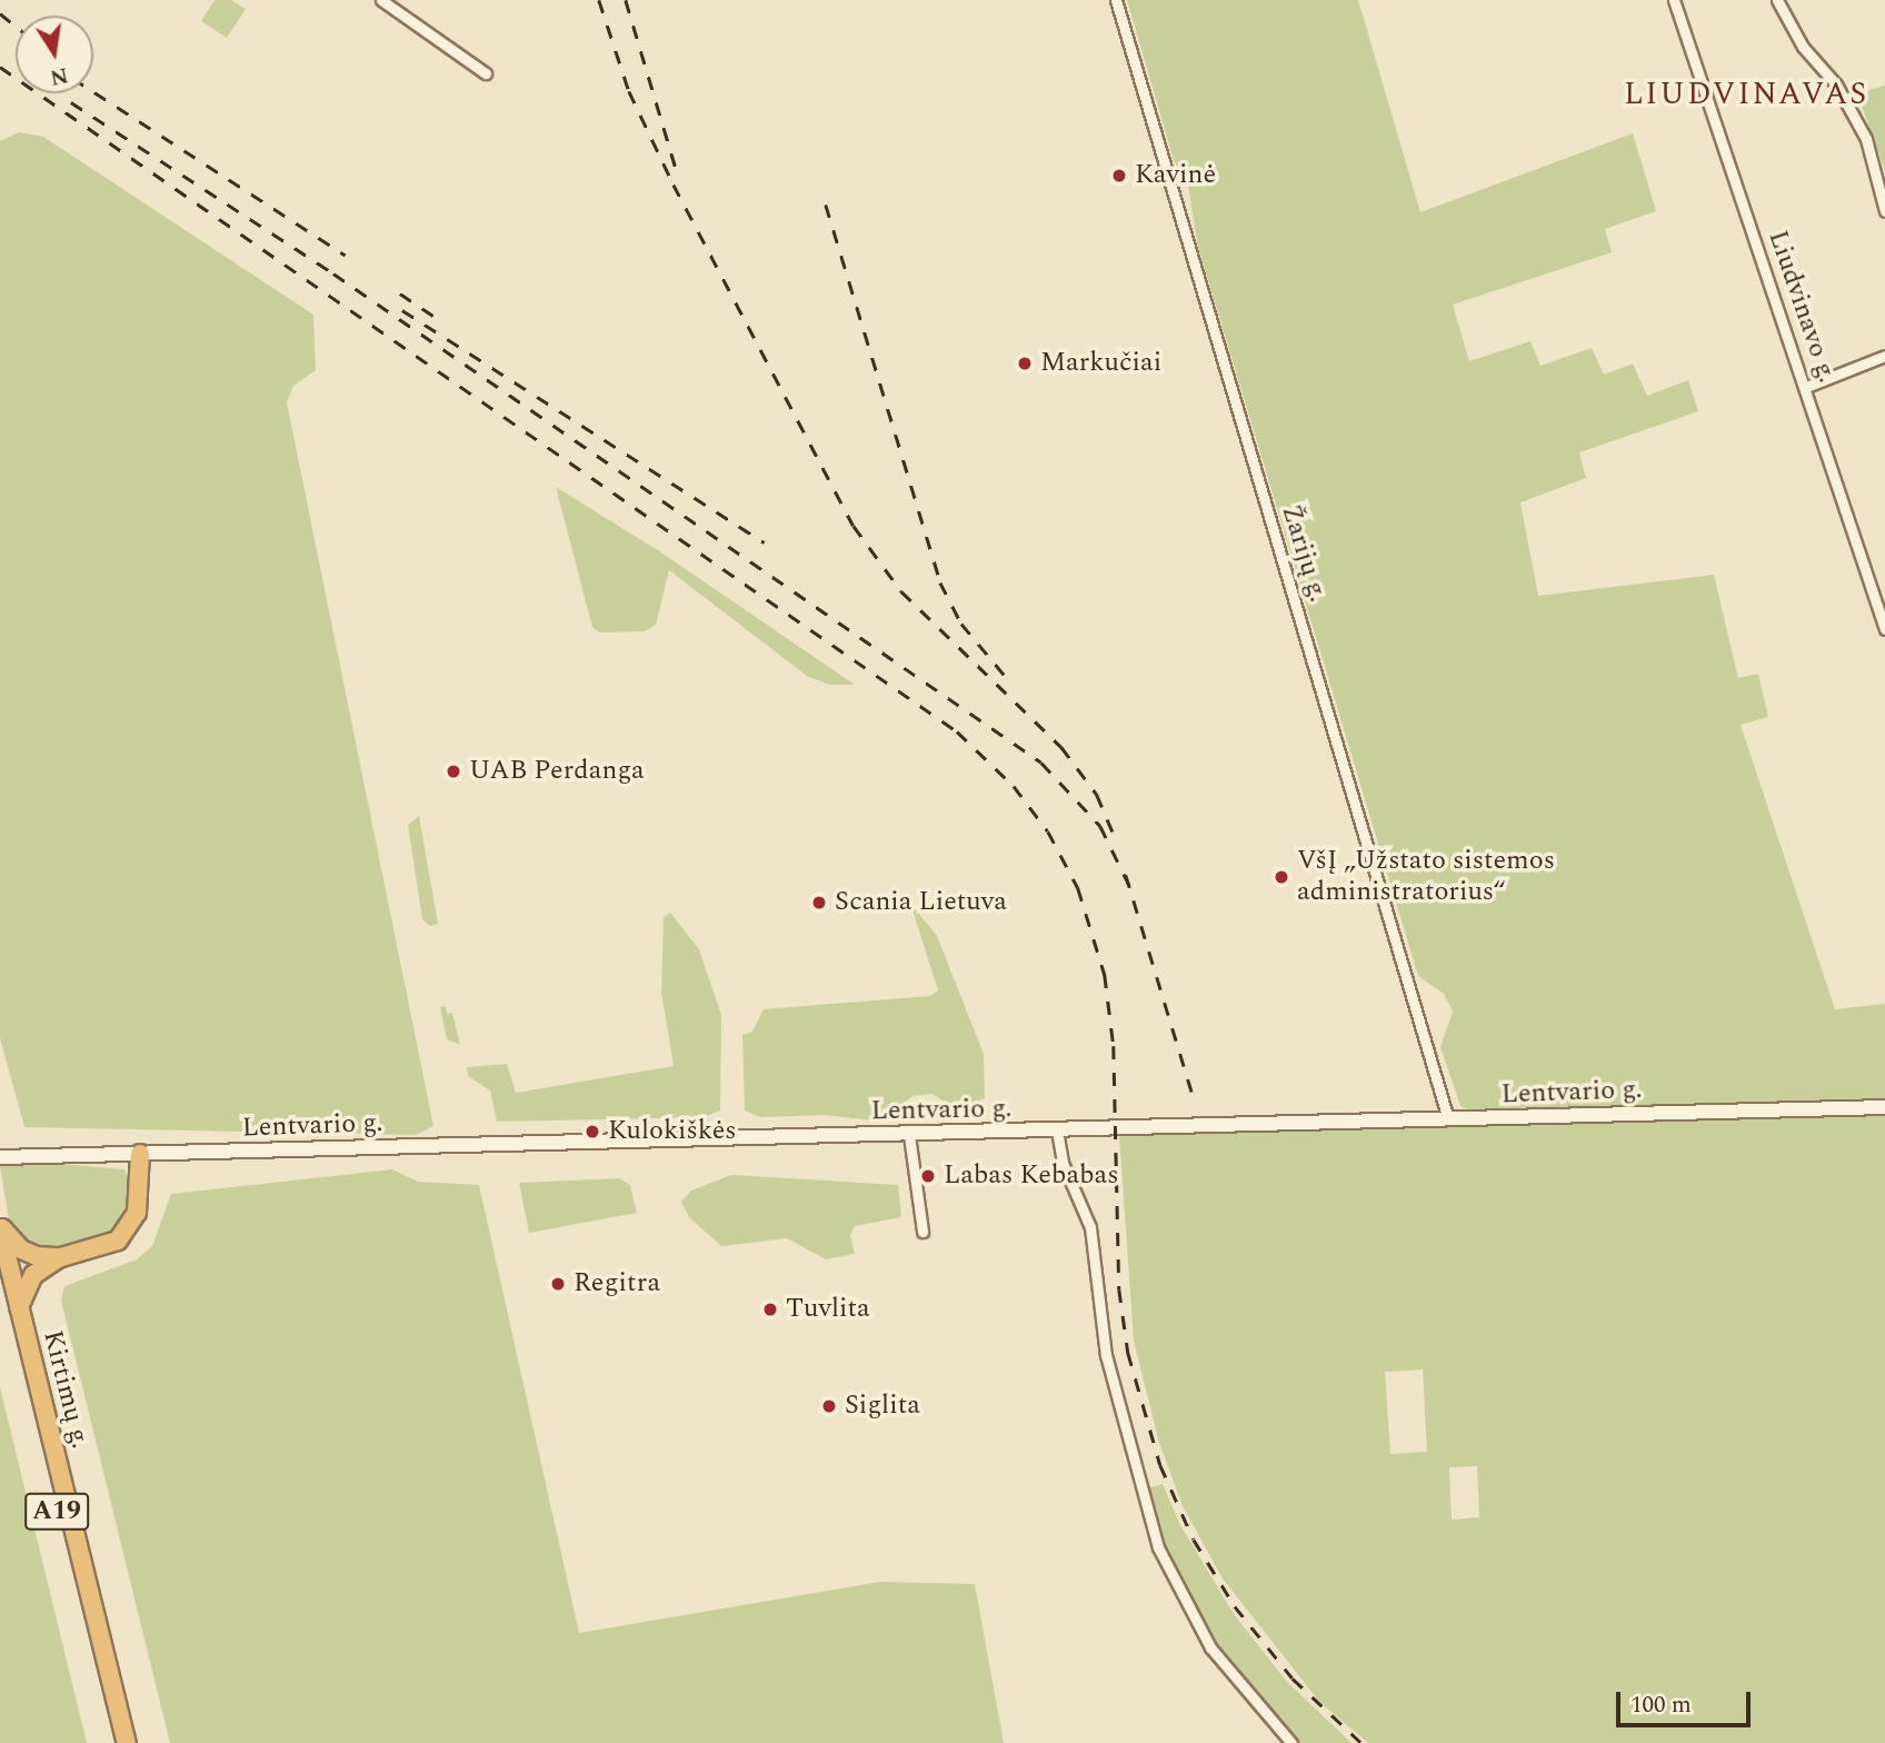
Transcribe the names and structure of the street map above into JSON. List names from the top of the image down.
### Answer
{
  "streets": {
    "highway": ["Kirtimų g.", "A19"],
    "main road": ["Lentvario g."],
    "street": ["Liudvinavo g.", "Žarijų g."]
  },
  "crossings": [
    ["Žarijų g.", "Lentvario g."]
  ],
  "districts": ["LIUDVINAVAS"],
  "places": [
    "Kavinė",
    "Markučiai",
    "UAB Perdanga",
    "VšĮ „Užstato sistemos administratorius“",
    "Scania Lietuva",
    "Kulokiškės",
    "Labas Kebabas",
    "Regitra",
    "Tuvlita",
    "Siglita"
  ],
  "scale_bar": "100 m",
  "north": "bottom"
}
